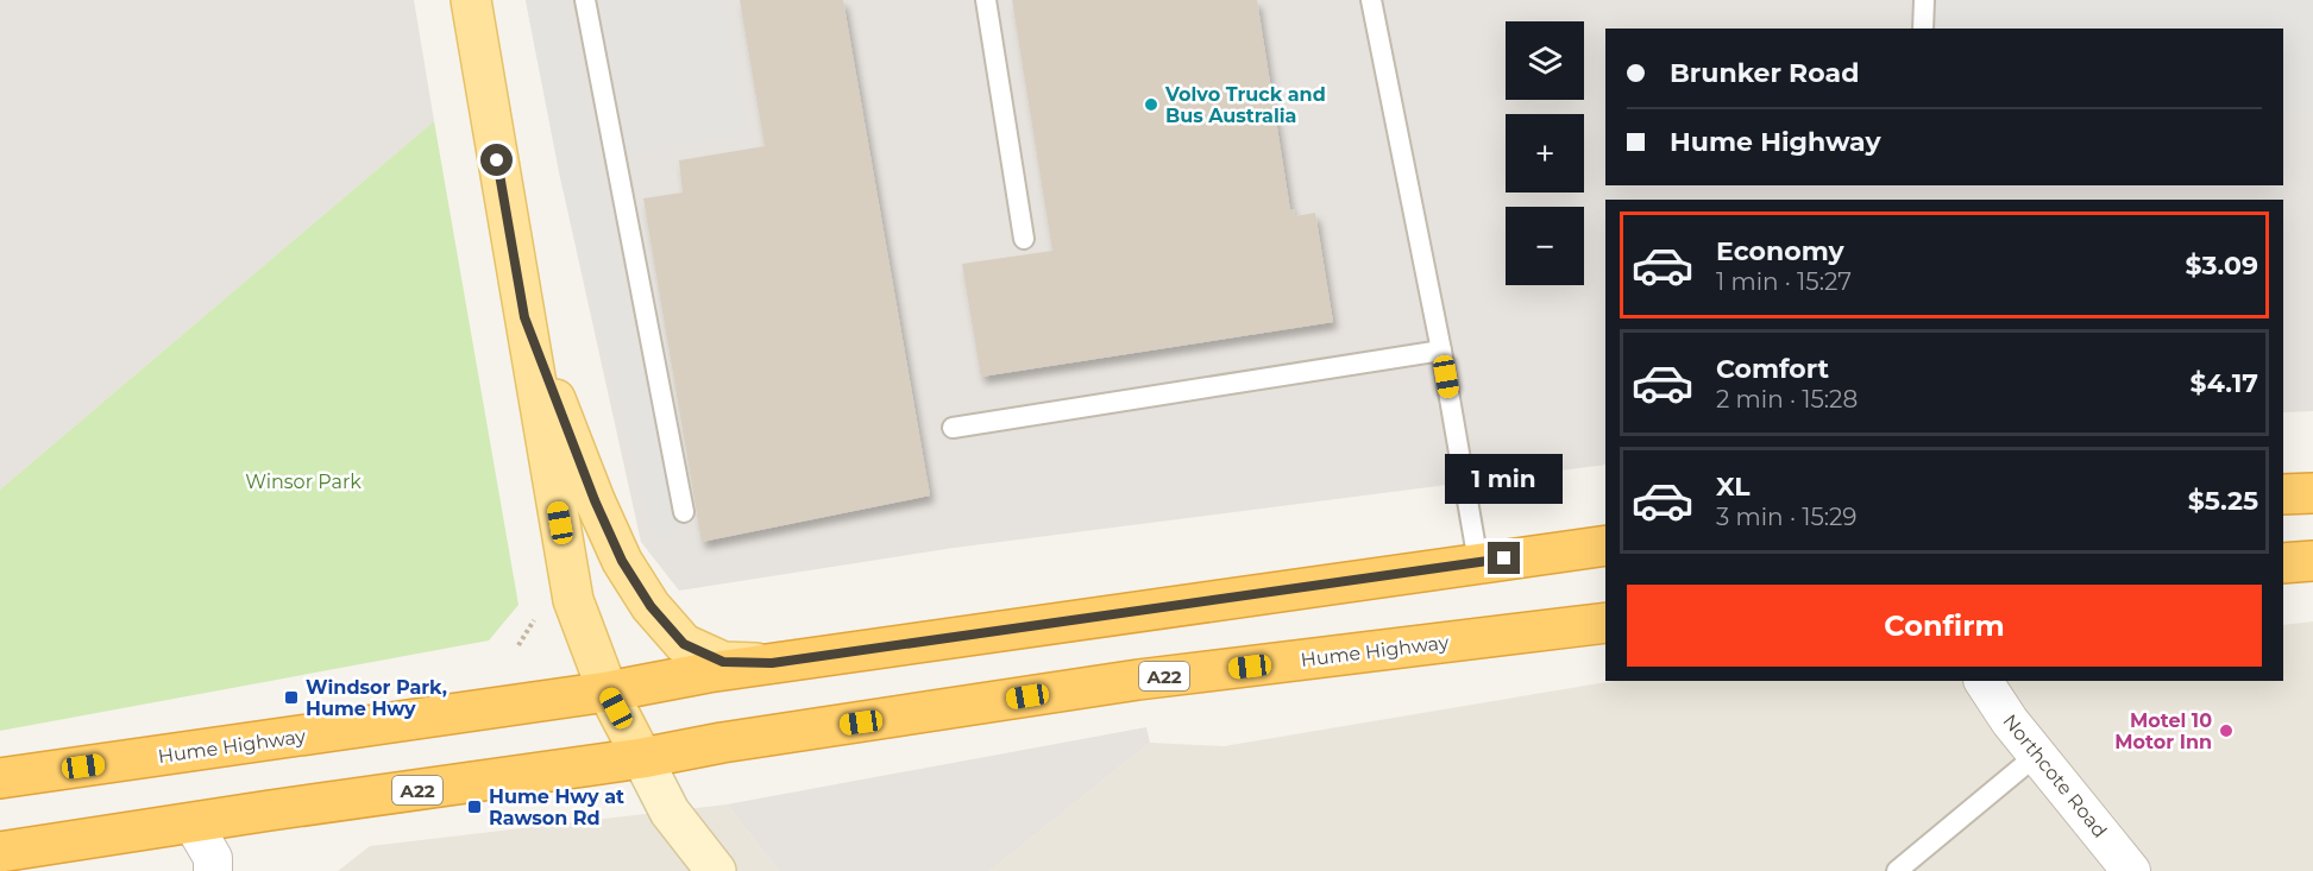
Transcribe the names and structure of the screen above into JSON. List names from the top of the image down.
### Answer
{
  "streets": {
    "highway": ["Hume Highway", "A22"],
    "street": ["Northcote Road"]
  },
  "parks": ["Winsor Park"],
  "places": {
    "other": ["Volvo Truck and Bus Australia", "Motel 10 Motor Inn"],
    "transit": ["Windsor Park, Hume Hwy", "Hume Hwy at Rawson Rd"]
  },
  "page": {
    "map_buttons": ["+", "−"],
    "banner": ["Brunker Road", "Hume Highway"],
    "list": [
      {
        "name": "Economy",
        "note": "1 min · 15:27",
        "value": "$3.09"
      },
      {
        "name": "Comfort",
        "note": "2 min · 15:28",
        "value": "$4.17"
      },
      {
        "name": "XL",
        "note": "3 min · 15:29",
        "value": "$5.25"
      }
    ],
    "bubble": "1 min",
    "buttons": "Confirm"
  }
}
